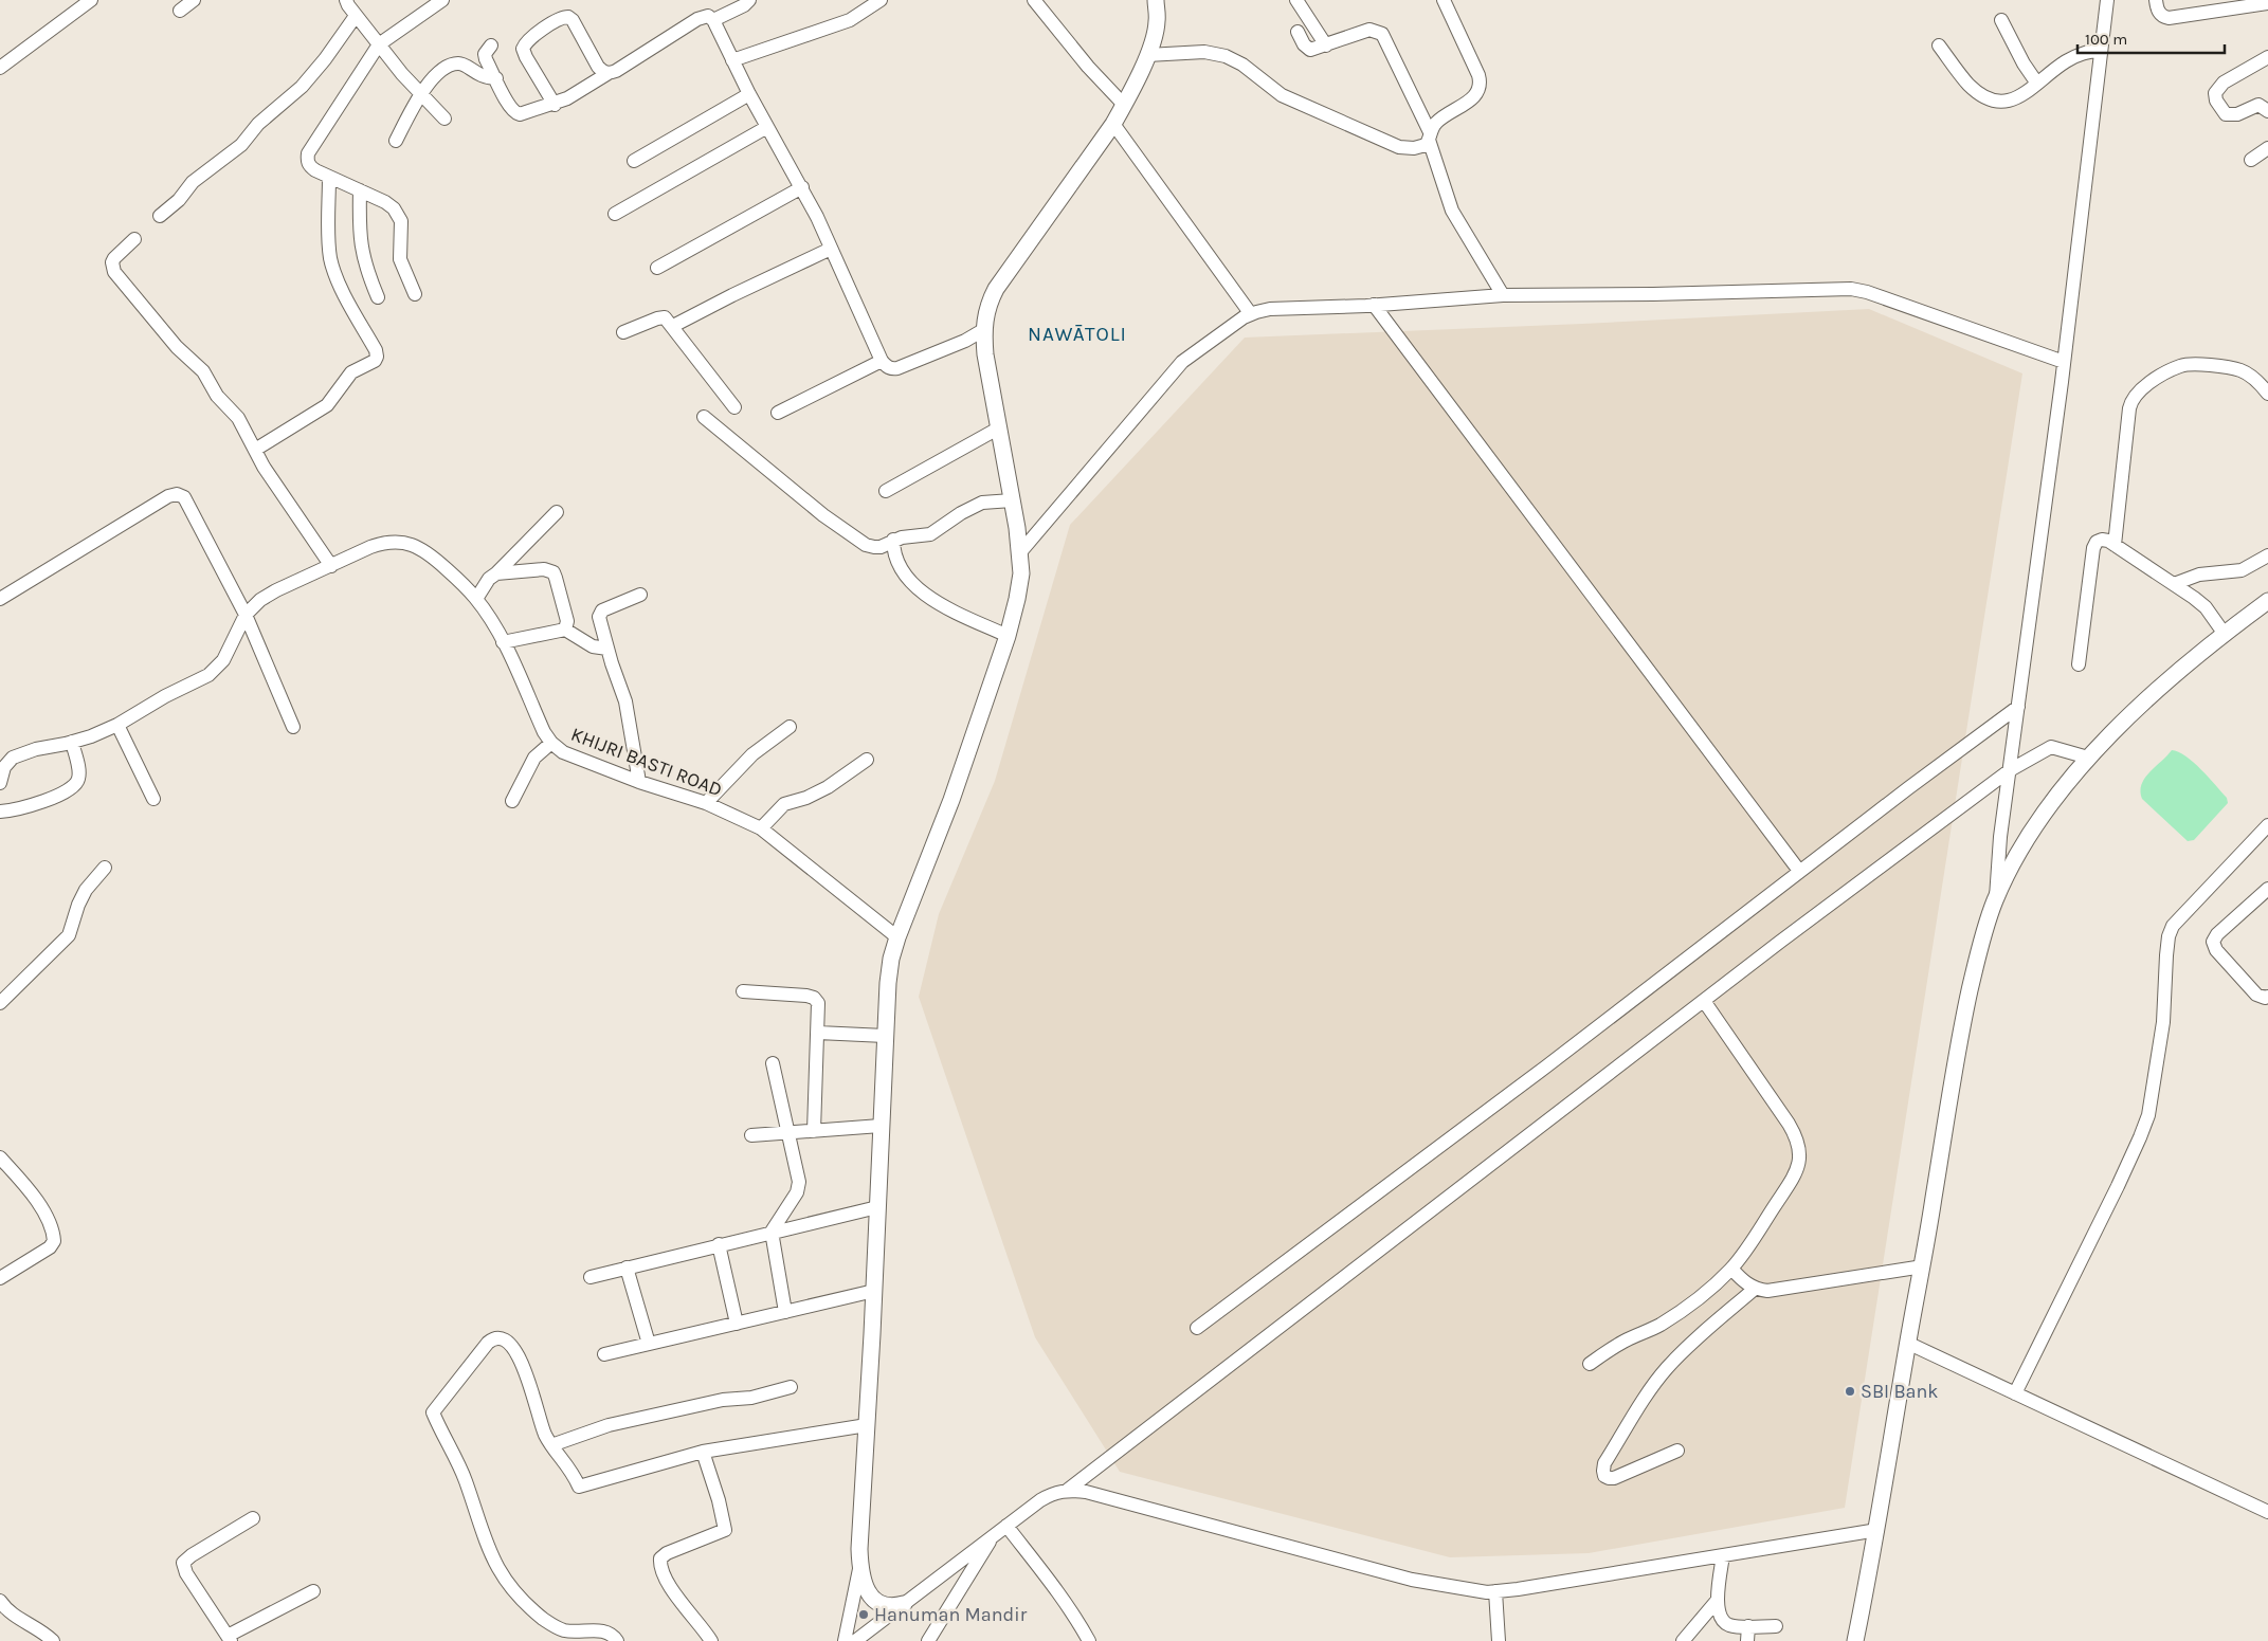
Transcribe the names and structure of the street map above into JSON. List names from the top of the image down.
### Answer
{
  "streets": {
    "street": ["KHIJRI BASTI ROAD"]
  },
  "districts": ["NAWĀTOLI"],
  "places": ["SBI Bank", "Hanuman Mandir"],
  "scale_bar": "100 m"
}
